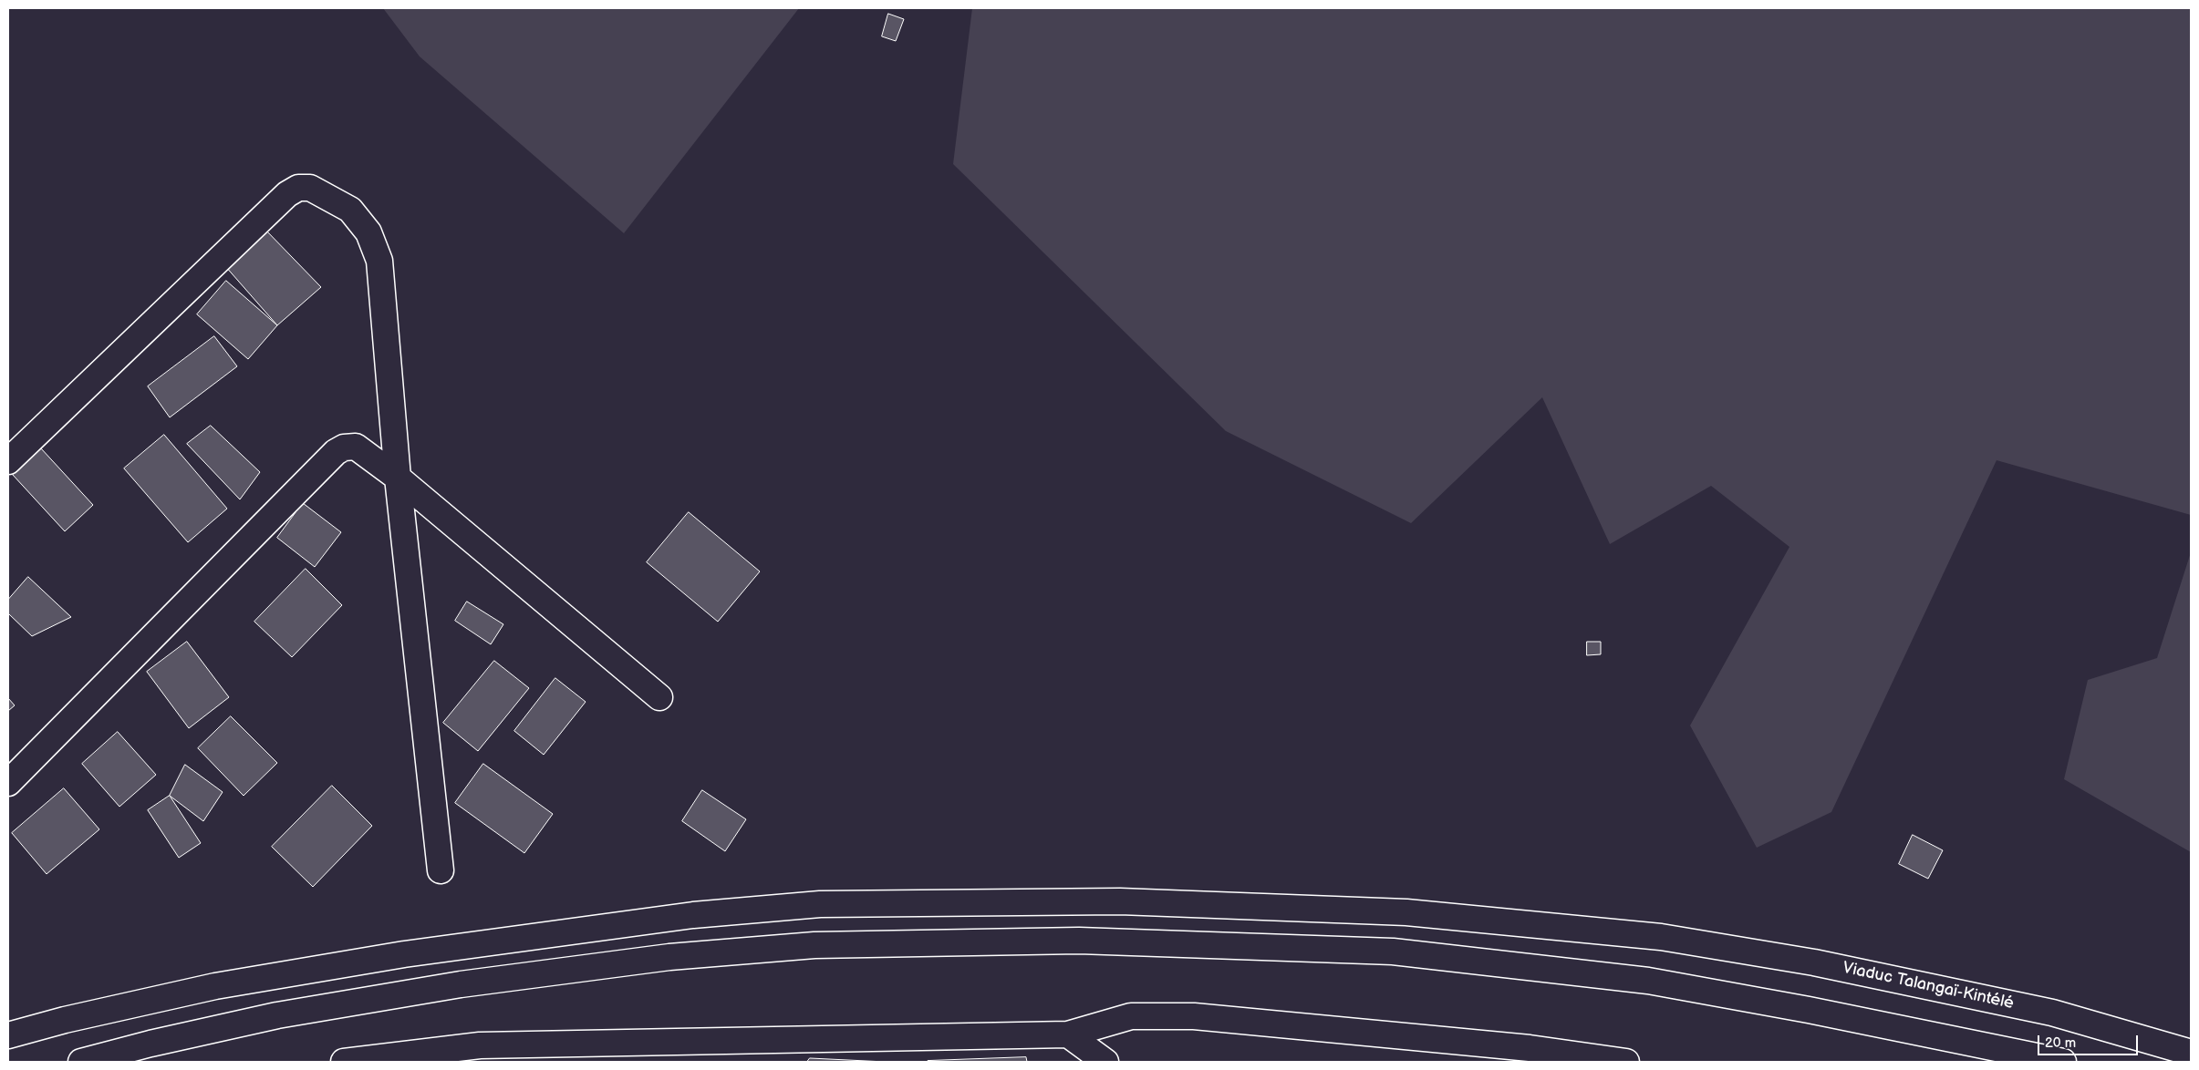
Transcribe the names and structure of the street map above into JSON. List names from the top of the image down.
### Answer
{
  "streets": {
    "main road": ["Viaduc Talangaï-Kintélé"]
  },
  "scale_bar": "20 m"
}
